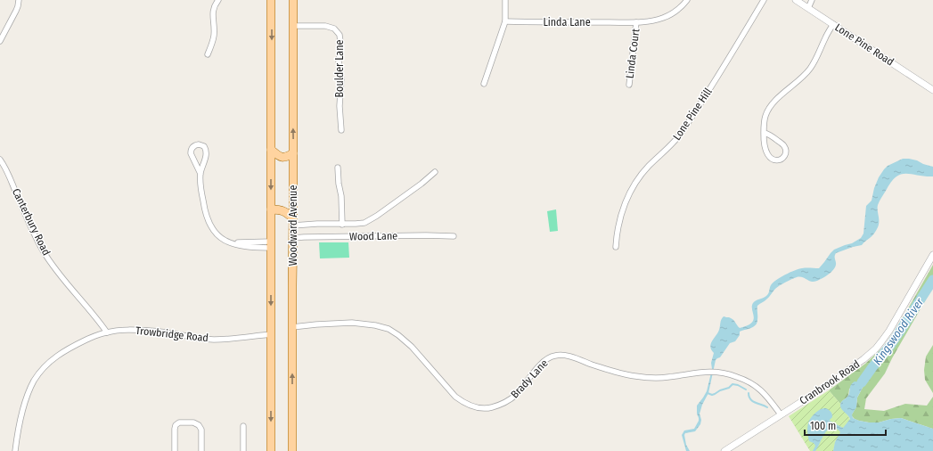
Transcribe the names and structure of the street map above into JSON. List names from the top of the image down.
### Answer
{
  "streets": {
    "main road": ["Woodward Avenue"],
    "street": [
      "Linda Lane",
      "Lone Pine Road",
      "Linda Court",
      "Boulder Lane",
      "Lone Pine Hill",
      "Canterbury Road",
      "Wood Lane",
      "Trowbridge Road",
      "Brady Lane",
      "Cranbrook Road"
    ]
  },
  "crossings": [
    ["Linda Lane", "Linda Court"],
    ["Boulder Lane", "Woodward Avenue"],
    ["Canterbury Road", "Trowbridge Road"],
    ["Woodward Avenue", "Wood Lane"],
    ["Woodward Avenue", "Trowbridge Road"],
    ["Woodward Avenue", "Brady Lane"],
    ["Brady Lane", "Cranbrook Road"]
  ],
  "water": ["Kingswood River"],
  "scale_bar": "100 m"
}
